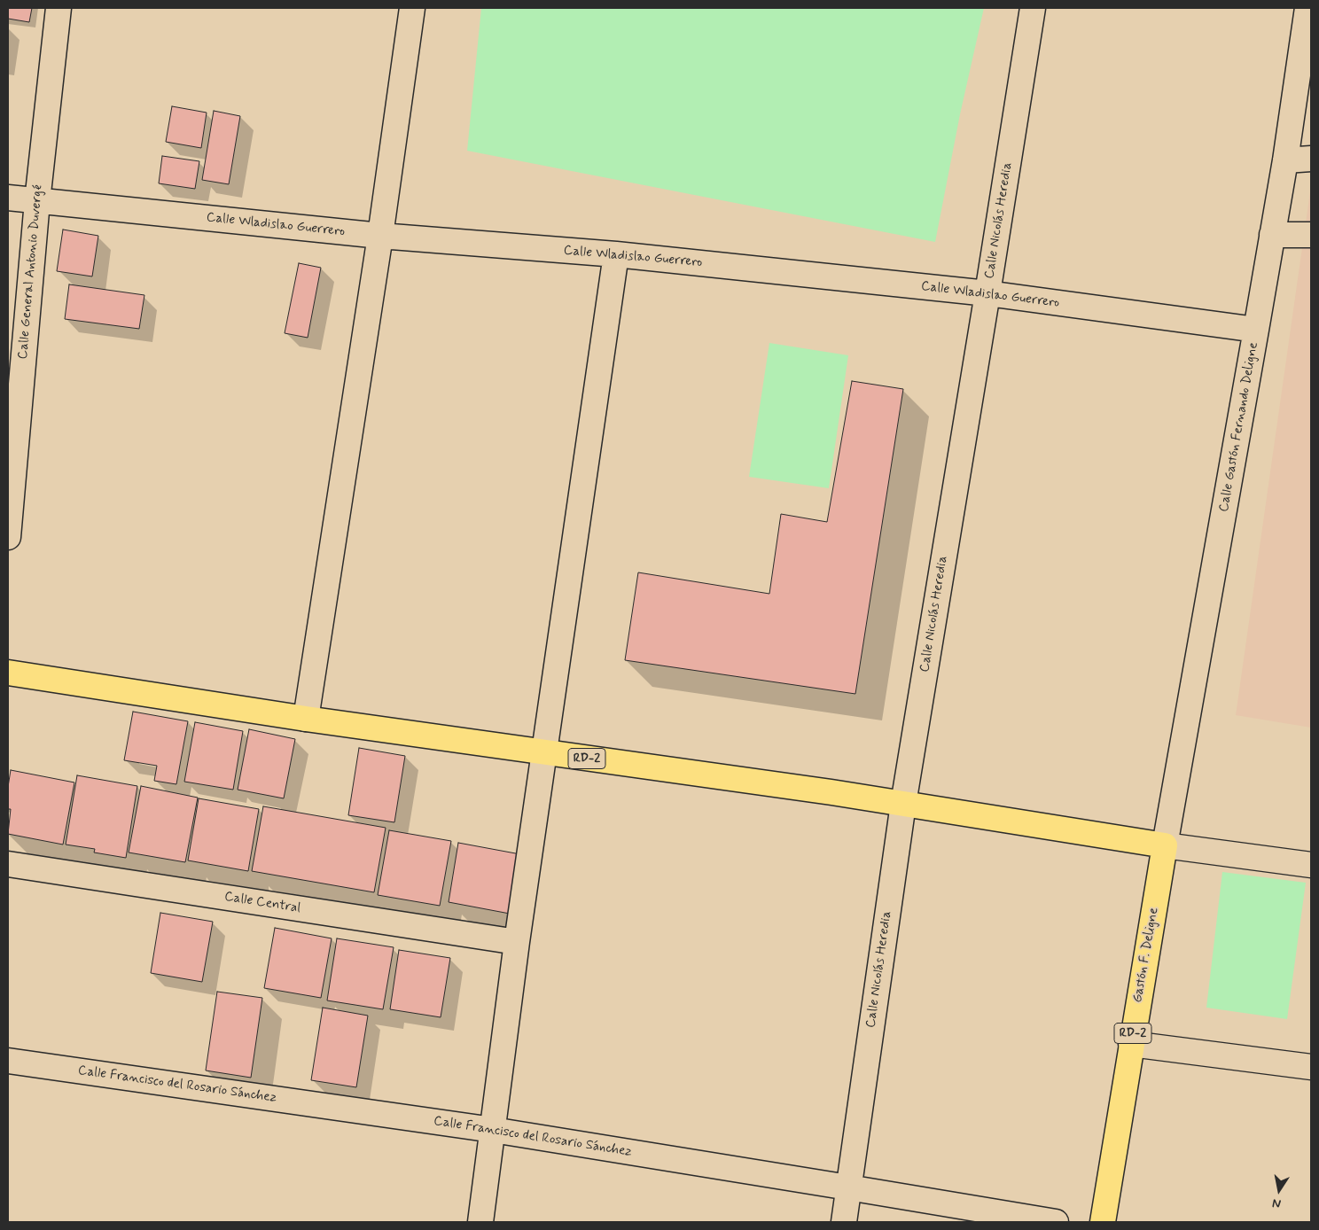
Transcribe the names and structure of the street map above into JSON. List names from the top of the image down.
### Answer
{
  "streets": {
    "main road": ["RD-2", "Gastón F. Deligne"],
    "street": [
      "Calle Nicolás Heredia",
      "Calle Wladislao Guerrero",
      "Calle General Antonio Duvergé",
      "Calle Gastón Fernando Deligne",
      "Calle Central",
      "Calle Francisco del Rosario Sánchez"
    ]
  },
  "crossings": [
    ["Calle Nicolás Heredia", "Calle Wladislao Guerrero"],
    ["Calle Nicolás Heredia", "RD-2"],
    ["Calle Nicolás Heredia", "Calle Francisco del Rosario Sánchez"],
    ["Calle Wladislao Guerrero", "Calle General Antonio Duvergé"],
    ["Calle Wladislao Guerrero", "Calle Gastón Fernando Deligne"],
    ["Calle Gastón Fernando Deligne", "RD-2"],
    ["Calle Gastón Fernando Deligne", "Gastón F. Deligne"],
    ["RD-2", "Gastón F. Deligne"]
  ],
  "north": "bottom"
}
